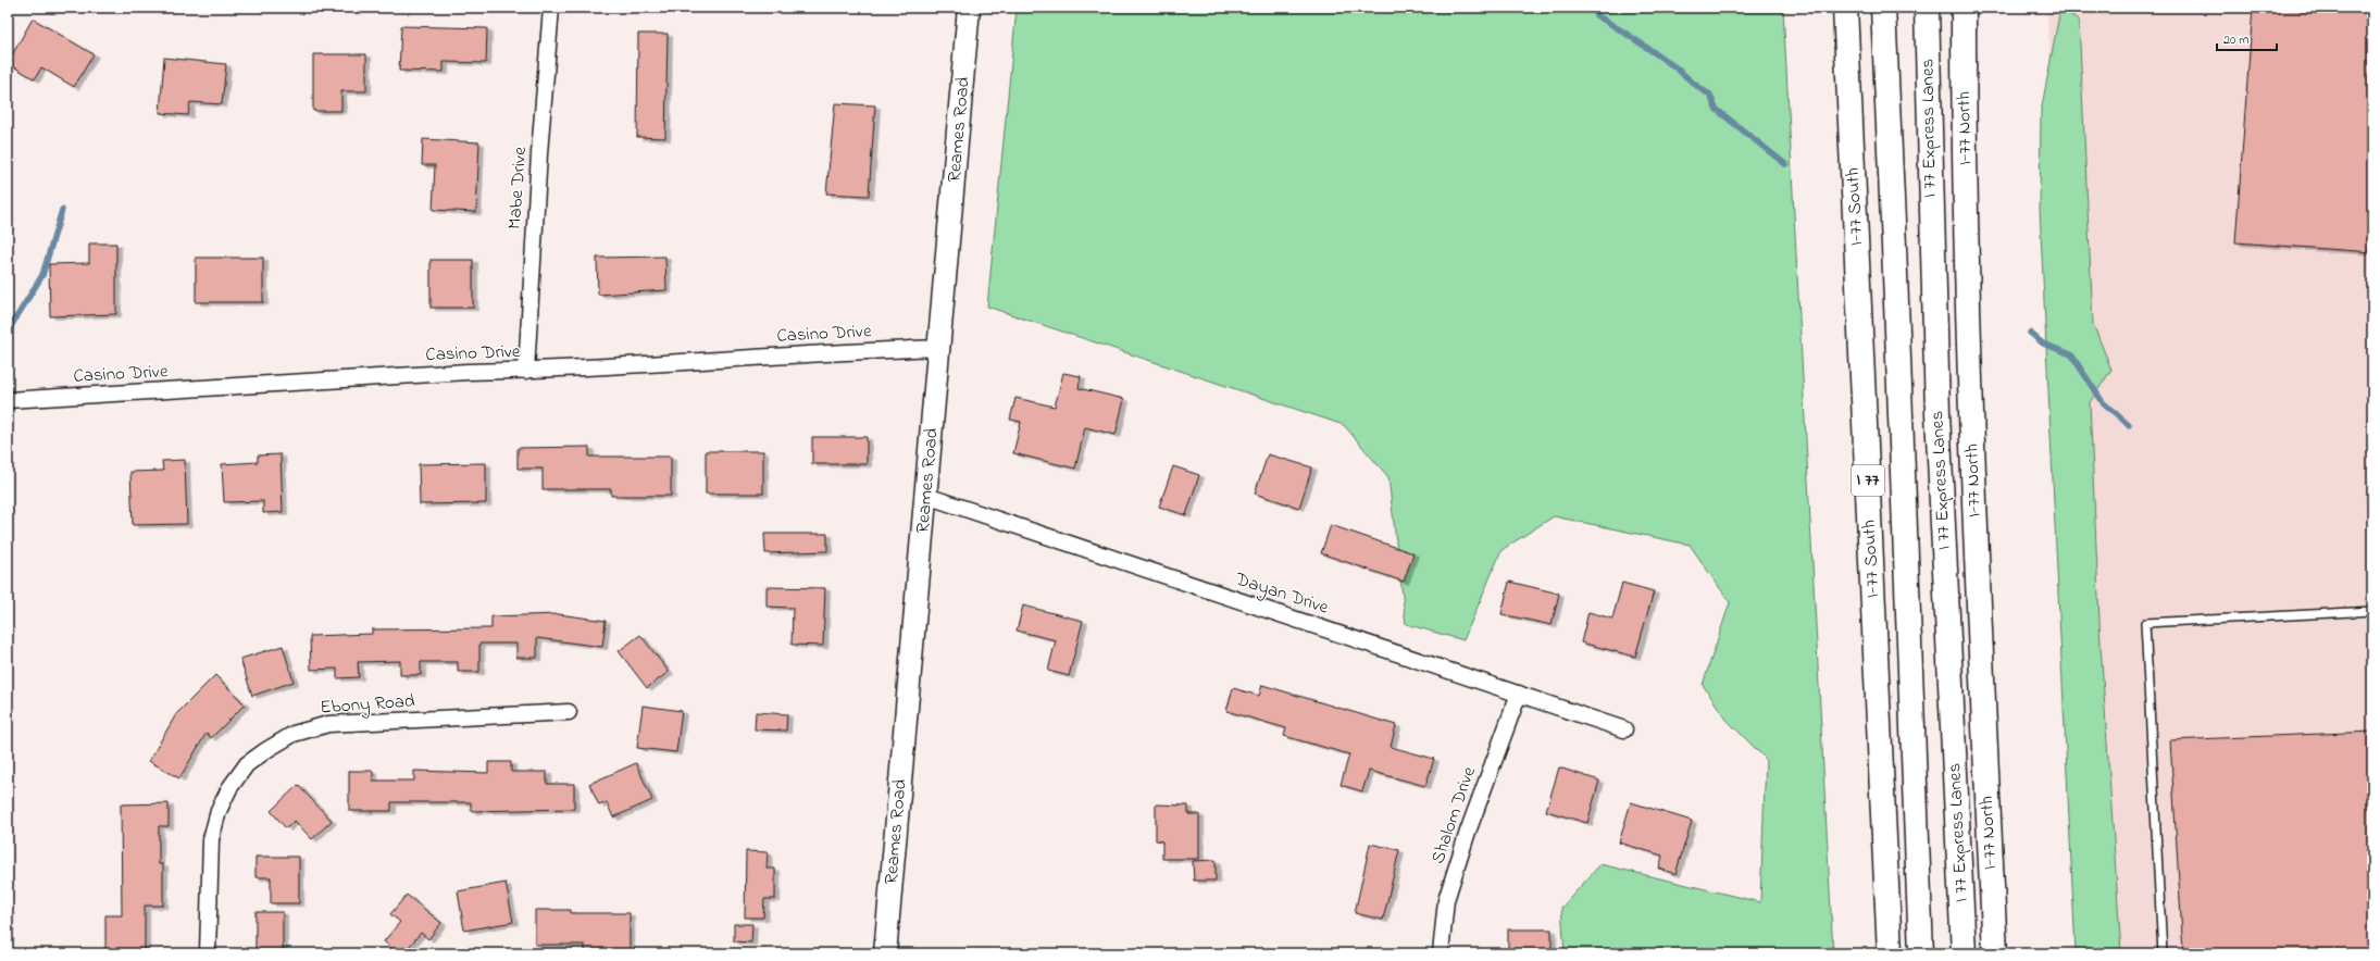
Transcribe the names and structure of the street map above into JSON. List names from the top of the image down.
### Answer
{
  "streets": {
    "highway": [
      "I 77 Express Lanes",
      "I-77 North",
      "I-77 South",
      "I 77"
    ],
    "main road": ["Reames Road"],
    "street": [
      "Mabe Drive",
      "Casino Drive",
      "Dayan Drive",
      "Ebony Road",
      "Shalom Drive"
    ]
  },
  "crossings": [
    ["Reames Road", "Casino Drive"],
    ["Reames Road", "Dayan Drive"],
    ["Mabe Drive", "Casino Drive"],
    ["Dayan Drive", "Shalom Drive"]
  ],
  "scale_bar": "20 m"
}
